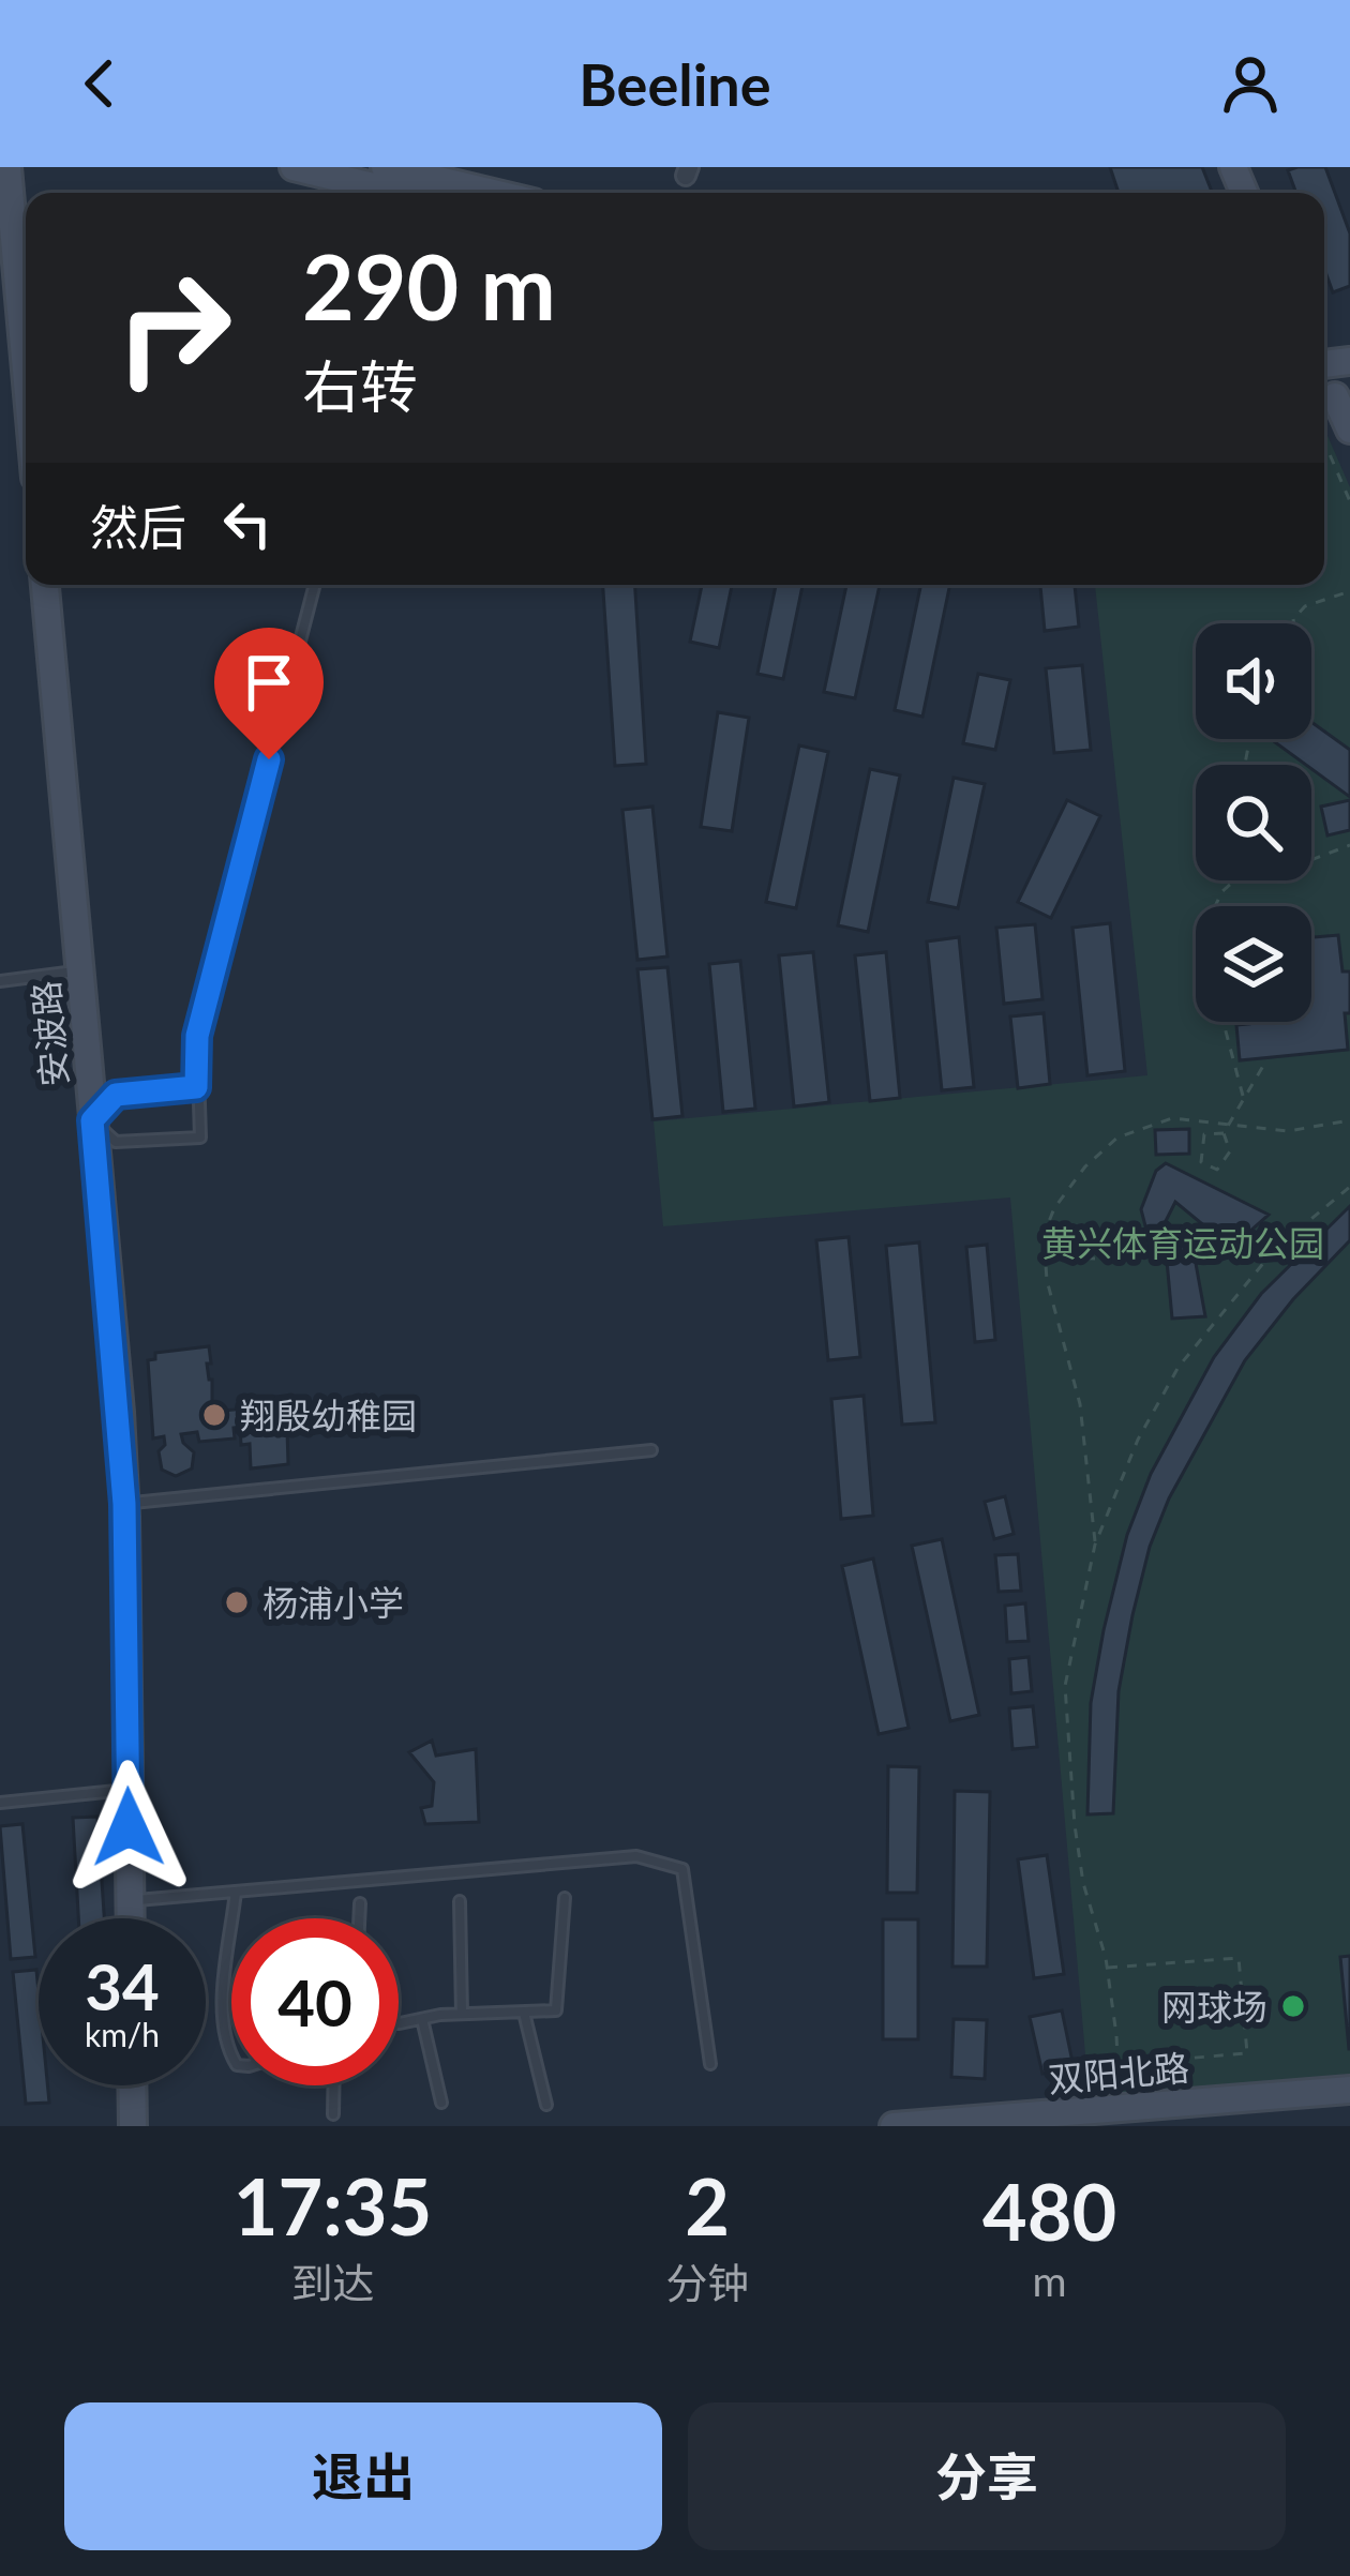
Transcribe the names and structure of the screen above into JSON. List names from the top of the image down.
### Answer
{
  "streets": {
    "street": ["安波路", "双阳北路"]
  },
  "parks": ["黄兴体育运动公园"],
  "places": ["翔殷幼稚园", "杨浦小学", "网球场"],
  "page": {
    "header": "Beeline",
    "turn": ["290 m", "右转"],
    "then": "然后",
    "speed": "34 km/h",
    "limit": "40",
    "eta": [
      "17:35",
      "到达",
      "2",
      "分钟",
      "480",
      "m"
    ],
    "buttons": ["退出", "分享"]
  }
}
